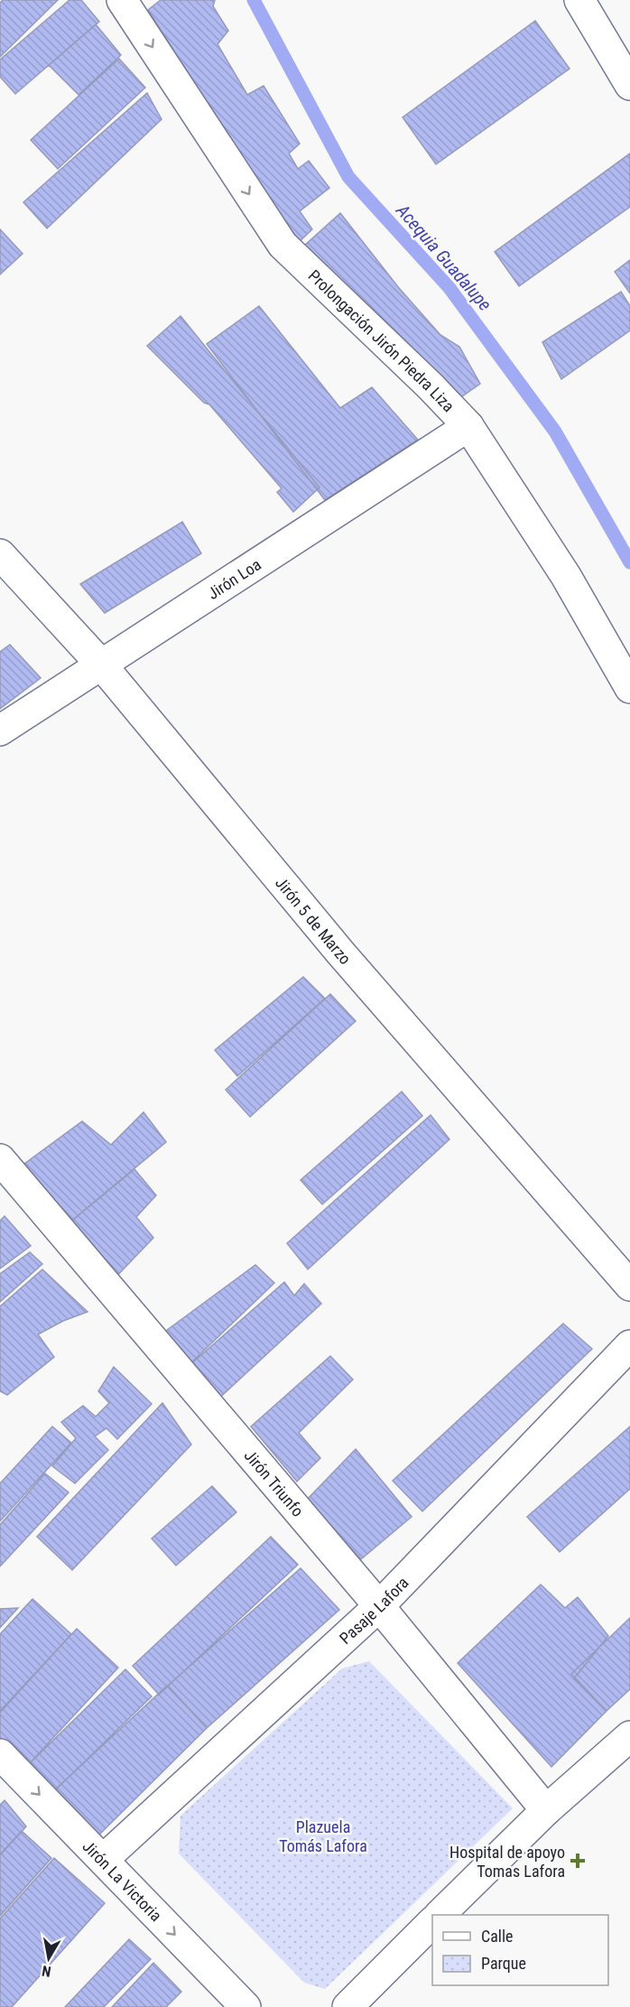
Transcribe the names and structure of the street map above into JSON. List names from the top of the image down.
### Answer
{
  "streets": {
    "street": [
      "Prolongación Jirón Piedra Liza",
      "Jirón Loa",
      "Jirón 5 de Marzo",
      "Jirón Triunfo",
      "Pasaje Lafora",
      "Jirón La Victoria"
    ]
  },
  "crossings": [
    ["Prolongación Jirón Piedra Liza", "Jirón Loa"],
    ["Jirón Loa", "Jirón 5 de Marzo"],
    ["Jirón Triunfo", "Pasaje Lafora"],
    ["Pasaje Lafora", "Jirón La Victoria"]
  ],
  "one_way": ["Prolongación Jirón Piedra Liza", "Jirón La Victoria"],
  "water": ["Acequia Guadalupe"],
  "parks": ["Plazuela Tomás Lafora"],
  "places": {
    "health": ["Hospital de apoyo Tomas Lafora"]
  },
  "legend": ["Calle", "Parque"],
  "north": "bottom"
}
